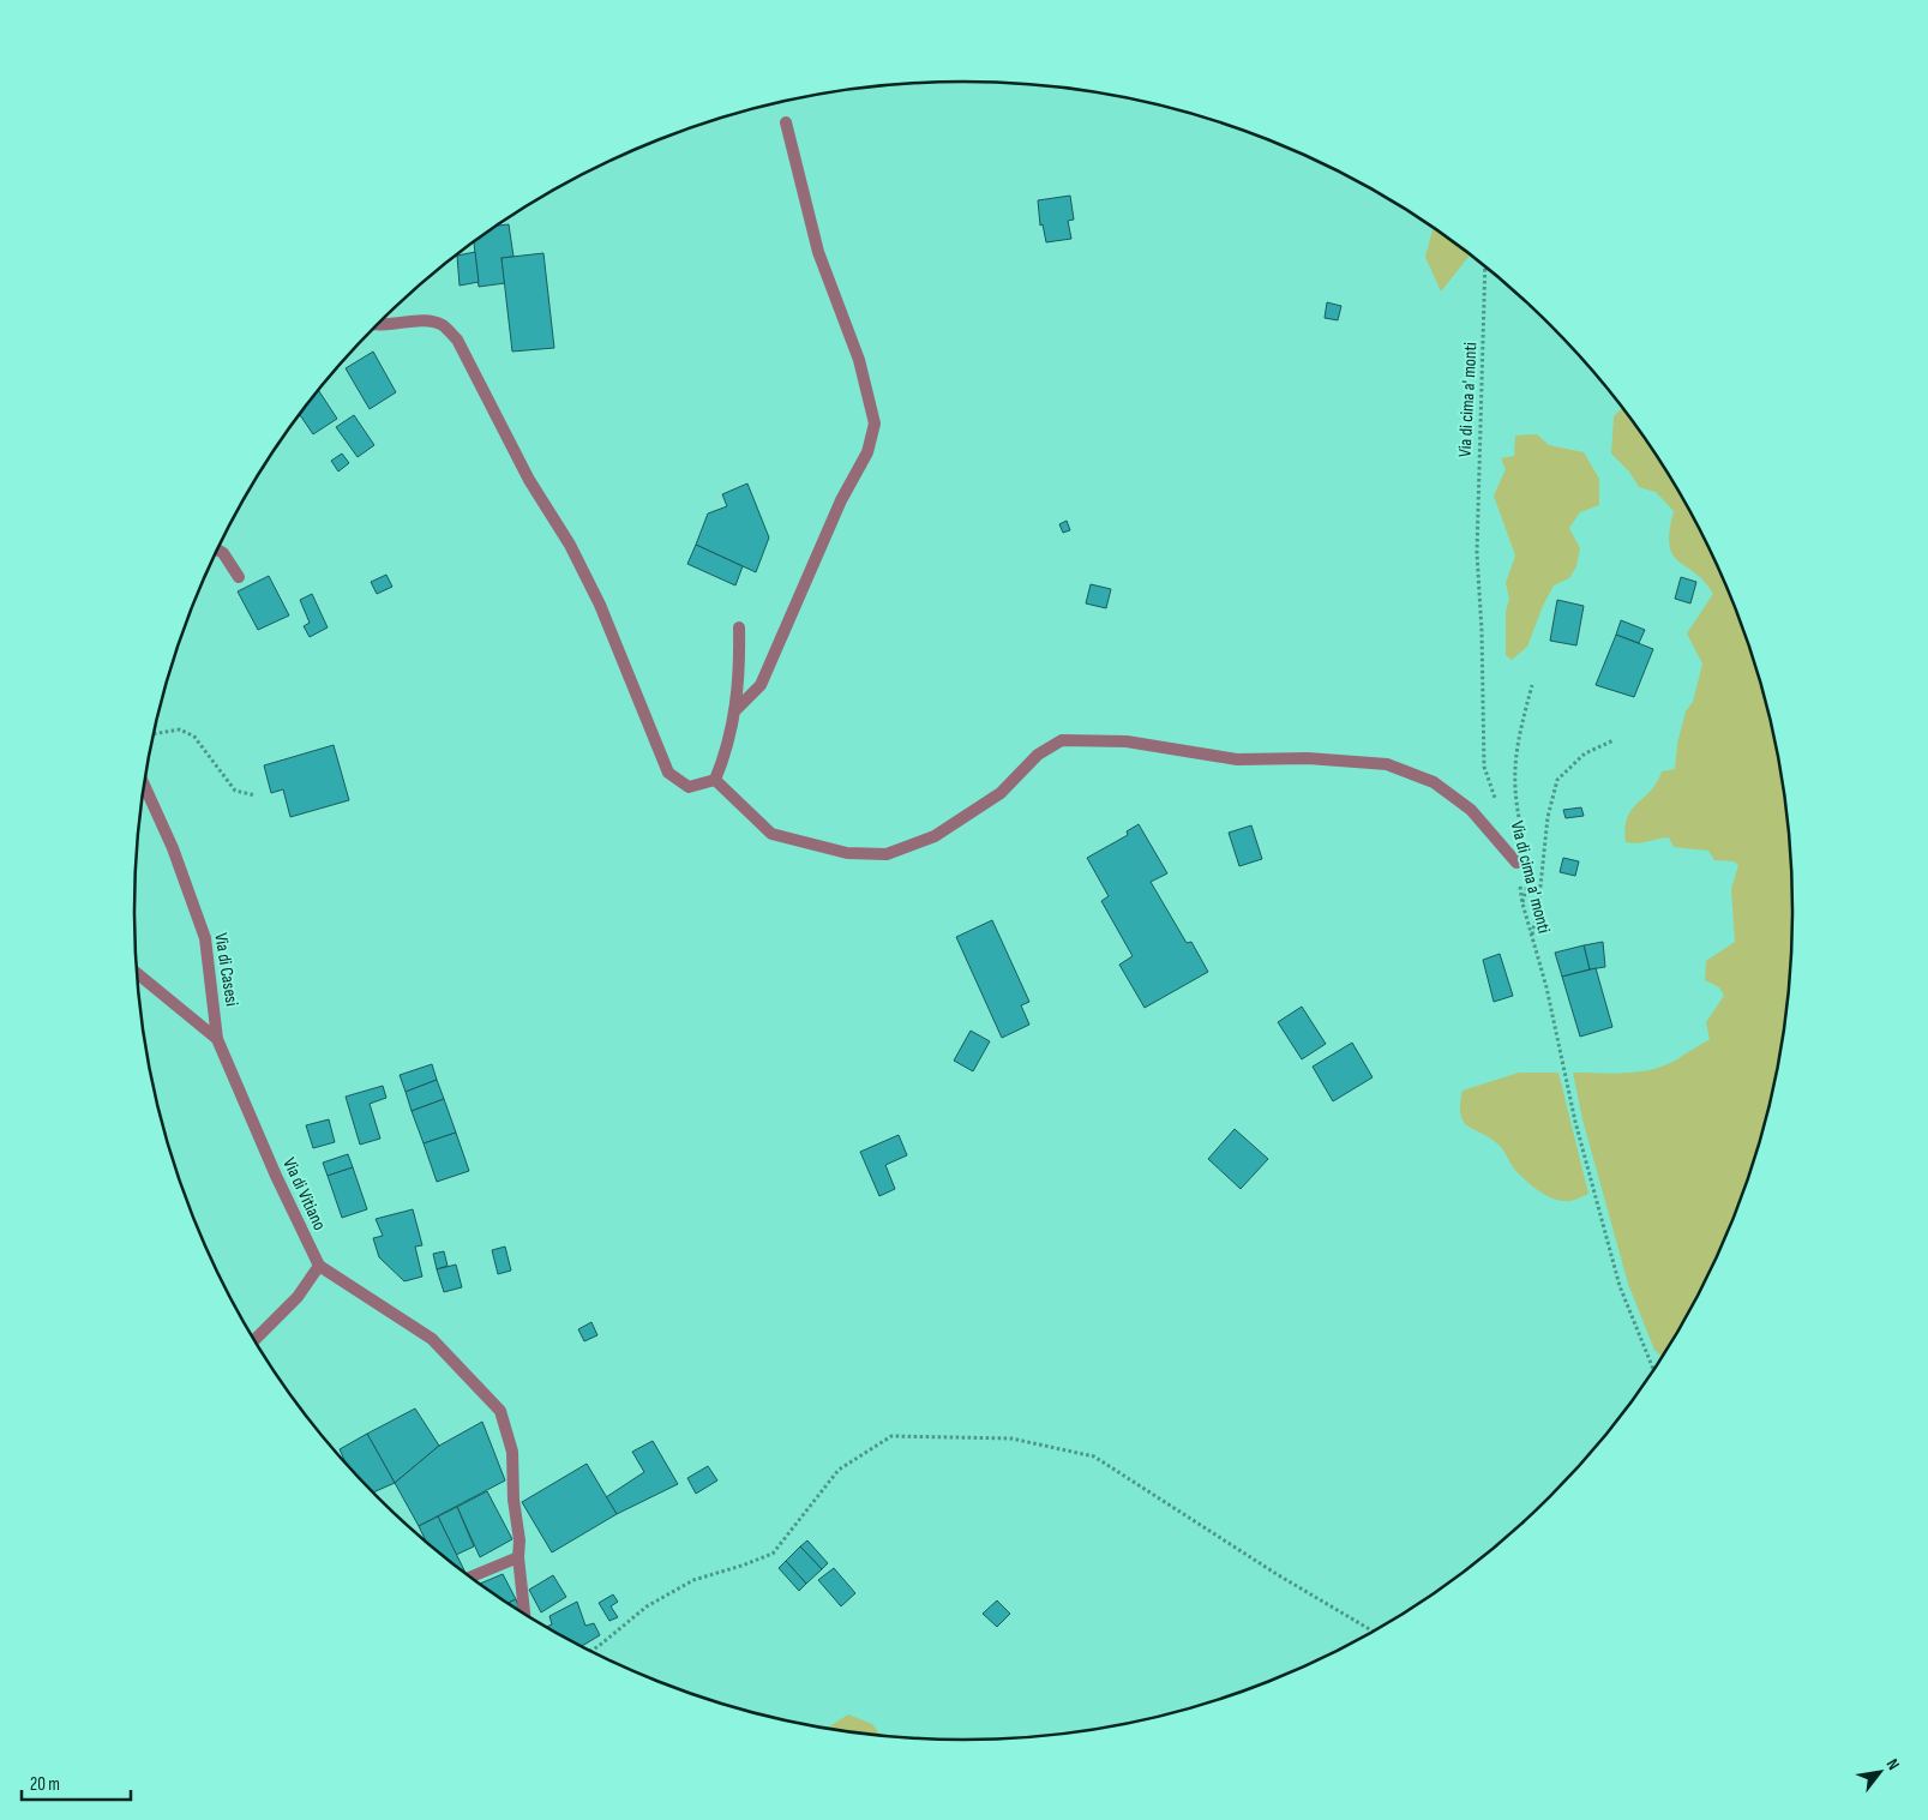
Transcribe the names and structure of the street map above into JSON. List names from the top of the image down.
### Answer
{
  "streets": {
    "street": ["Via di Casesi", "Via di Vitiano"],
    "path": ["Via di cima a' monti"]
  },
  "crossings": [
    ["Via di Casesi", "Via di Vitiano"]
  ],
  "scale_bar": "20 m",
  "north": "top right"
}
